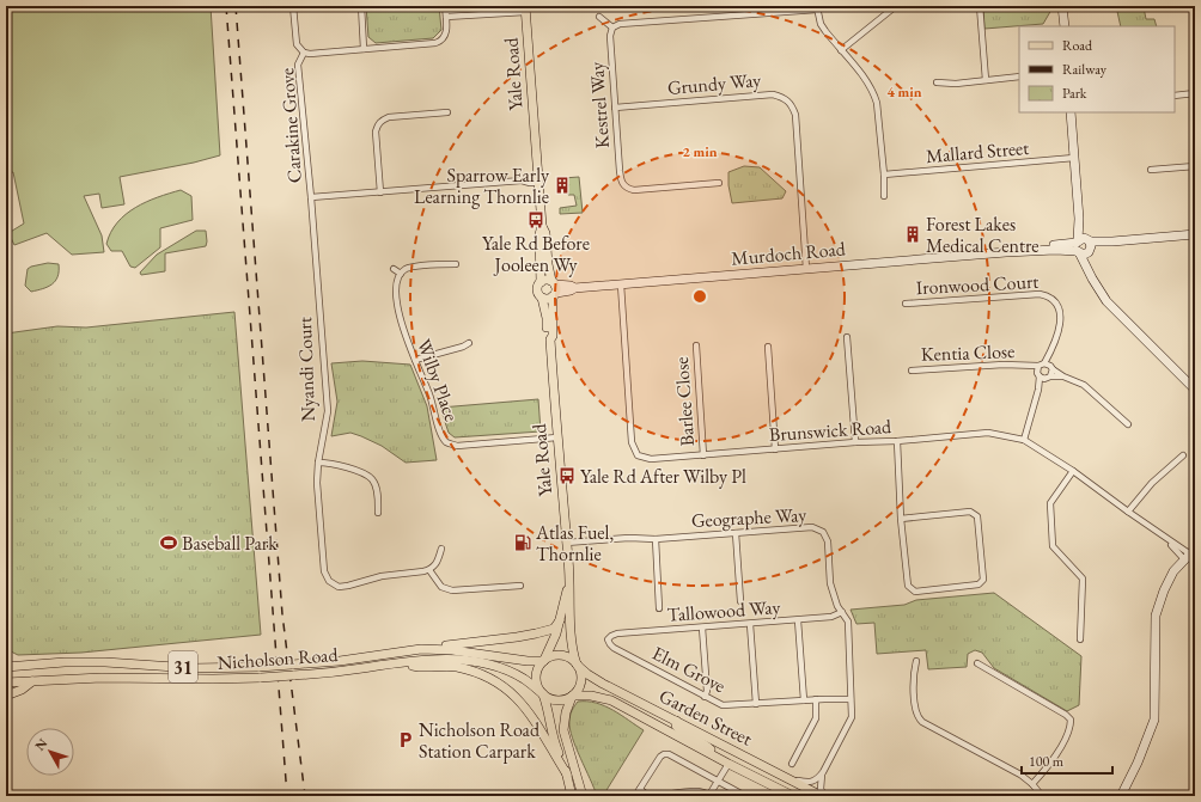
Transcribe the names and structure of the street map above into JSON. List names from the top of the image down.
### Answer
{
  "streets": {
    "main road": [
      "Yale Road",
      "Murdoch Road",
      "Nicholson Road",
      "31",
      "Garden Street"
    ],
    "street": [
      "Grundy Way",
      "Kestrel Way",
      "Carakine Grove",
      "Mallard Street",
      "Ironwood Court",
      "Kentia Close",
      "Nyandi Court",
      "Wilby Place",
      "Barlee Close",
      "Brunswick Road",
      "Geographe Way",
      "Tallowood Way",
      "Elm Grove"
    ]
  },
  "crossings": [
    ["Yale Road", "Murdoch Road"],
    ["Yale Road", "Wilby Place"],
    ["Yale Road", "Geographe Way"],
    ["Yale Road", "Nicholson Road"],
    ["Yale Road", "31"],
    ["Yale Road", "Garden Street"],
    ["Grundy Way", "Kestrel Way"],
    ["Grundy Way", "Murdoch Road"],
    ["Carakine Grove", "Nyandi Court"],
    ["Murdoch Road", "Brunswick Road"],
    ["Ironwood Court", "Kentia Close"],
    ["Ironwood Court", "Brunswick Road"],
    ["Barlee Close", "Brunswick Road"],
    ["Geographe Way", "Tallowood Way"],
    ["Geographe Way", "Elm Grove"],
    ["Geographe Way", "Garden Street"],
    ["Tallowood Way", "Elm Grove"],
    ["Nicholson Road", "31"],
    ["Nicholson Road", "Garden Street"],
    ["31", "Garden Street"]
  ],
  "places": {
    "building": ["Sparrow Early Learning Thornlie", "Forest Lakes Medical Centre"],
    "bus stop": ["Yale Rd Before Jooleen Wy", "Yale Rd After Wilby Pl"],
    "sports": ["Baseball Park"],
    "fuel station": ["Atlas Fuel, Thornlie"],
    "parking": ["Nicholson Road Station Carpark"]
  },
  "legend": ["Road", "Railway", "Park"],
  "scale_bar": "100 m",
  "north": "top left",
  "rings": ["4 min", "2 min"]
}
